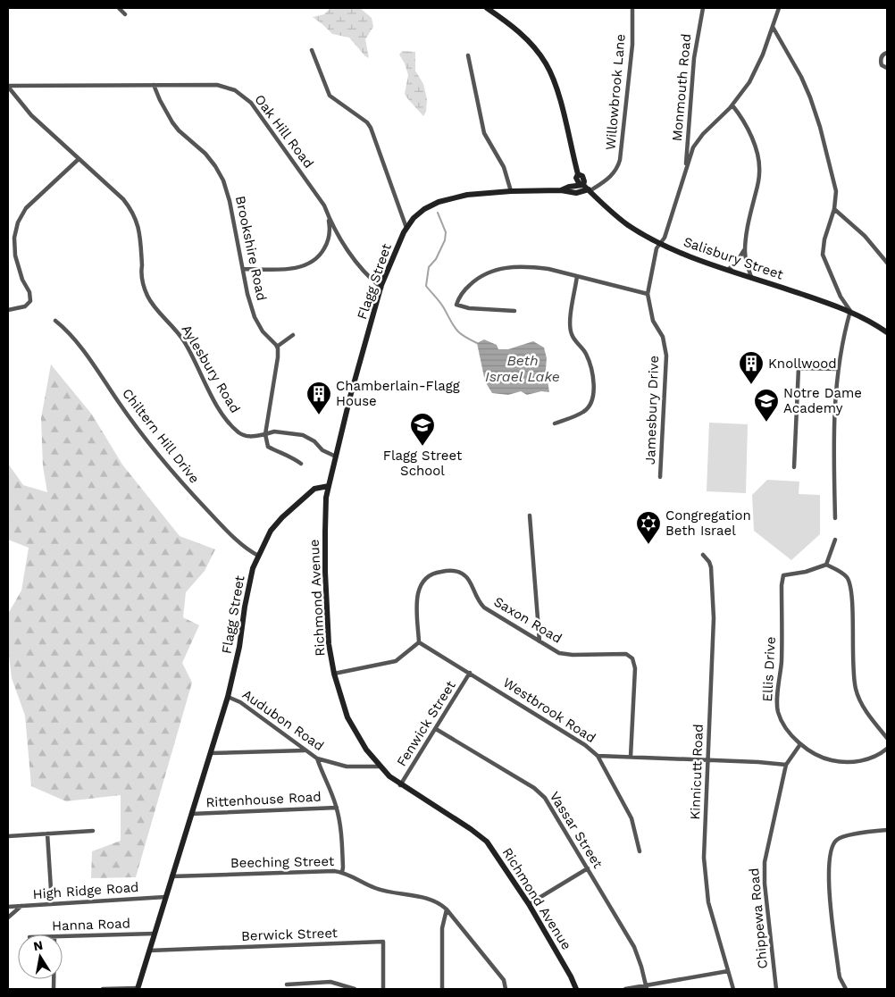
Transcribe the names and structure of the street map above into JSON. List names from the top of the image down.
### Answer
{
  "streets": {
    "street": [
      "Monmouth Road",
      "Willowbrook Lane",
      "Oak Hill Road",
      "Brookshire Road",
      "Salisbury Street",
      "Flagg Street",
      "Aylesbury Road",
      "Jamesbury Drive",
      "Chiltern Hill Drive",
      "Richmond Avenue",
      "Saxon Road",
      "Ellis Drive",
      "Westbrook Road",
      "Audubon Road",
      "Fenwick Street",
      "Kinnicutt Road",
      "Rittenhouse Road",
      "Vassar Street",
      "Beeching Street",
      "High Ridge Road",
      "Chippewa Road",
      "Hanna Road",
      "Berwick Street"
    ]
  },
  "crossings": [
    ["Monmouth Road", "Jamesbury Drive"],
    ["Willowbrook Lane", "Salisbury Street"],
    ["Willowbrook Lane", "Flagg Street"],
    ["Oak Hill Road", "Brookshire Road"],
    ["Oak Hill Road", "Flagg Street"],
    ["Oak Hill Road", "Aylesbury Road"],
    ["Salisbury Street", "Flagg Street"],
    ["Salisbury Street", "Jamesbury Drive"],
    ["Flagg Street", "Chiltern Hill Drive"],
    ["Flagg Street", "Richmond Avenue"],
    ["Flagg Street", "Audubon Road"],
    ["Flagg Street", "Rittenhouse Road"],
    ["Flagg Street", "Beeching Street"],
    ["Flagg Street", "High Ridge Road"],
    ["Flagg Street", "Hanna Road"],
    ["Flagg Street", "Berwick Street"],
    ["Richmond Avenue", "Audubon Road"],
    ["Richmond Avenue", "Fenwick Street"],
    ["Saxon Road", "Westbrook Road"],
    ["Ellis Drive", "Chippewa Road"],
    ["Westbrook Road", "Fenwick Street"],
    ["Westbrook Road", "Kinnicutt Road"],
    ["Westbrook Road", "Chippewa Road"],
    ["Fenwick Street", "Vassar Street"]
  ],
  "water": ["Beth Israel Lake"],
  "places": {
    "building": ["Knollwood", "Chamberlain-Flagg House"],
    "school or university": ["Notre Dame Academy", "Flagg Street School"],
    "synagogue": ["Congregation Beth Israel"]
  },
  "north": "top"
}
